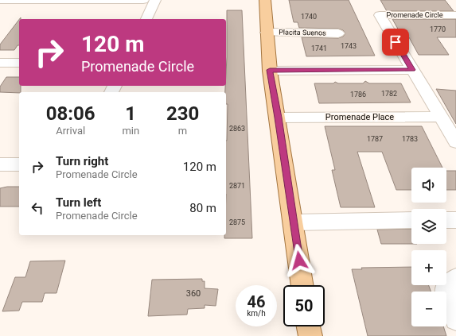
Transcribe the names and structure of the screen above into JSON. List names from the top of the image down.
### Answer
{
  "streets": {
    "street": ["Promenade Circle", "Placita Suenos", "Promenade Place"]
  },
  "crossings": [
    ["Promenade Circle", "Promenade Place"]
  ],
  "house_numbers": [
    "1740",
    "1770",
    "1743",
    "1741",
    "1782",
    "1786",
    "2863",
    "1787",
    "1783",
    "2871",
    "2875",
    "360"
  ],
  "page": {
    "turn": ["120 m", "Promenade Circle"],
    "eta": [
      "08:06",
      "Arrival",
      "1",
      "min",
      "230",
      "m"
    ],
    "list": [
      {
        "name": "Turn right",
        "note": "Promenade Circle",
        "value": "120 m"
      },
      {
        "name": "Turn left",
        "note": "Promenade Circle",
        "value": "80 m"
      }
    ],
    "map_buttons": ["+", "−"],
    "speed": "46 km/h",
    "limit": "50"
  }
}
